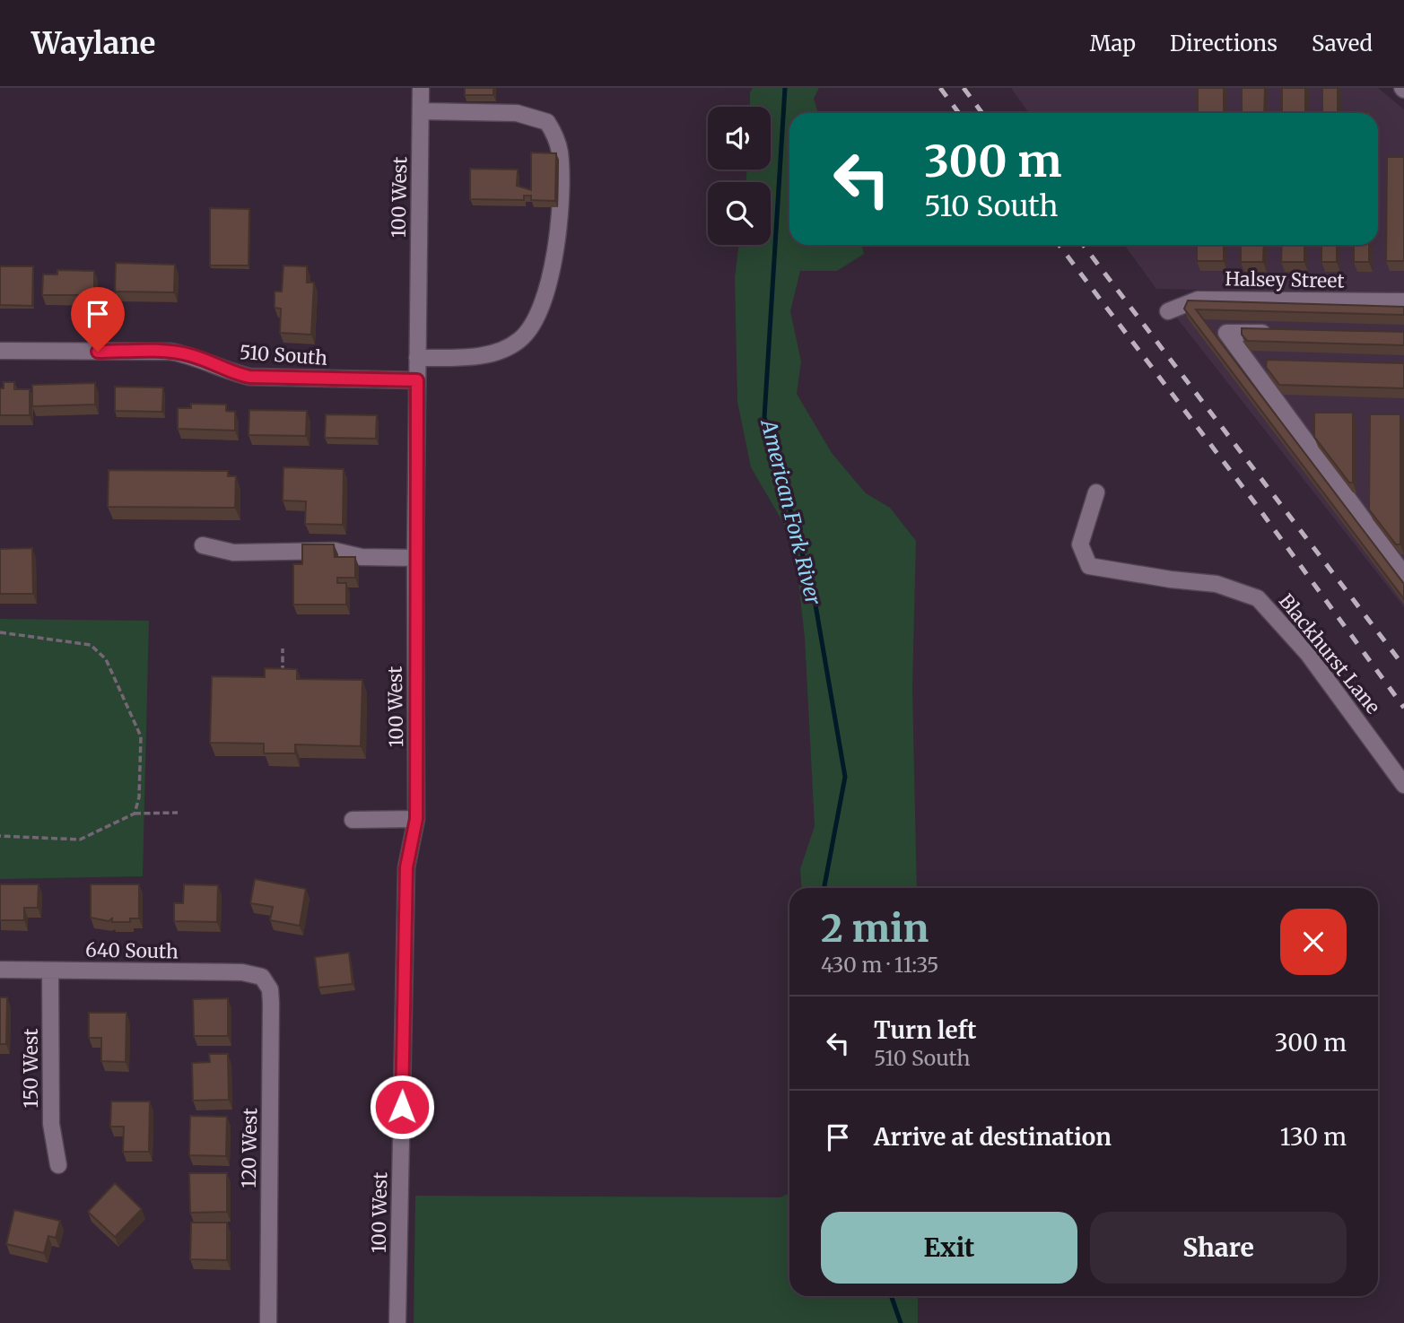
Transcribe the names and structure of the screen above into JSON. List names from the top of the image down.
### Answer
{
  "streets": {
    "street": [
      "100 West",
      "Halsey Street",
      "510 South",
      "Blackhurst Lane",
      "640 South",
      "150 West",
      "120 West"
    ]
  },
  "crossings": [
    ["100 West", "510 South"],
    ["640 South", "150 West"],
    ["640 South", "120 West"]
  ],
  "water": ["American Fork River"],
  "page": {
    "header": "Waylane",
    "nav": ["Map", "Directions", "Saved"],
    "turn": ["300 m", "510 South"],
    "heading": ["2 min", "430 m · 11:35"],
    "list": [
      {
        "name": "Turn left",
        "note": "510 South",
        "value": "300 m"
      },
      {
        "name": "Arrive at destination",
        "value": "130 m"
      }
    ],
    "buttons": ["Exit", "Share"]
  }
}
